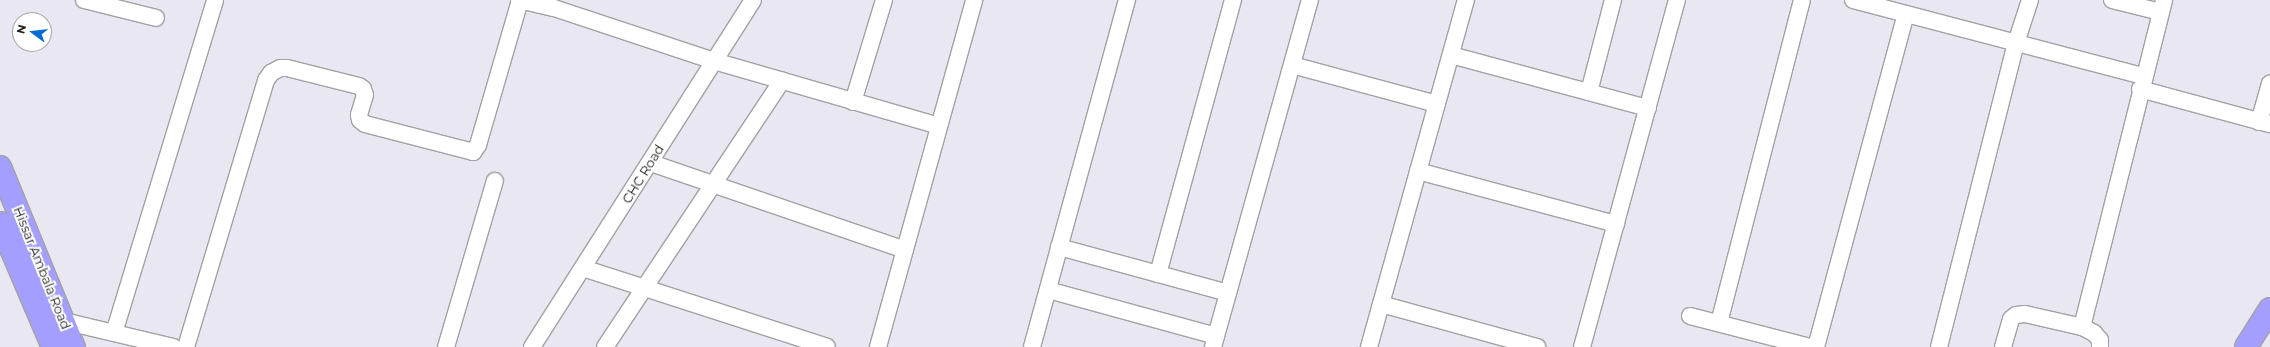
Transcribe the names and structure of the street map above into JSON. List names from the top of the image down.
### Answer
{
  "streets": {
    "main road": ["Hissar Ambala Road"],
    "street": ["CHC Road"]
  },
  "north": "left"
}
